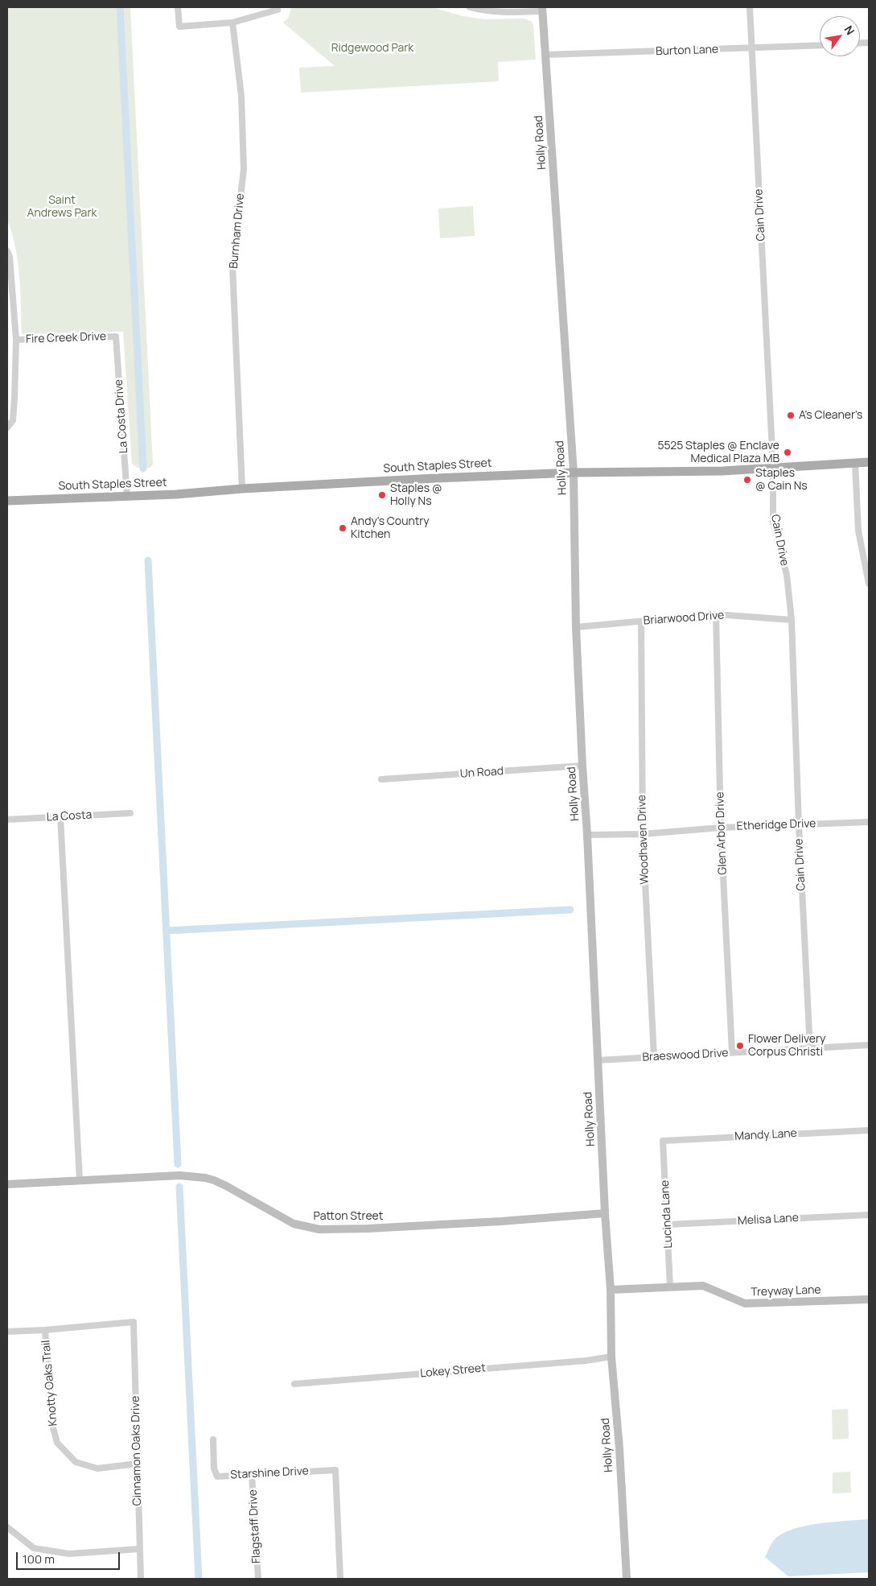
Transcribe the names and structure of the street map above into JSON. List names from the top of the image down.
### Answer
{
  "streets": {
    "main road": [
      "Holly Road",
      "South Staples Street",
      "Patton Street",
      "Treyway Lane"
    ],
    "street": [
      "Burton Lane",
      "Cain Drive",
      "Burnham Drive",
      "Fire Creek Drive",
      "La Costa Drive",
      "Briarwood Drive",
      "Un Road",
      "La Costa",
      "Etheridge Drive",
      "Glen Arbor Drive",
      "Woodhaven Drive",
      "Braeswood Drive",
      "Mandy Lane",
      "Lucinda Lane",
      "Melisa Lane",
      "Lokey Street",
      "Knotty Oaks Trail",
      "Cinnamon Oaks Drive",
      "Starshine Drive",
      "Flagstaff Drive"
    ]
  },
  "crossings": [
    ["Burton Lane", "Holly Road"],
    ["Burton Lane", "Cain Drive"],
    ["Holly Road", "South Staples Street"],
    ["Holly Road", "Briarwood Drive"],
    ["Holly Road", "Un Road"],
    ["Holly Road", "Etheridge Drive"],
    ["Holly Road", "Braeswood Drive"],
    ["Holly Road", "Patton Street"],
    ["Holly Road", "Treyway Lane"],
    ["Holly Road", "Lokey Street"],
    ["Cain Drive", "South Staples Street"],
    ["Cain Drive", "Briarwood Drive"],
    ["Cain Drive", "Etheridge Drive"],
    ["Cain Drive", "Braeswood Drive"],
    ["Burnham Drive", "South Staples Street"],
    ["Fire Creek Drive", "La Costa Drive"],
    ["La Costa Drive", "South Staples Street"],
    ["Briarwood Drive", "Glen Arbor Drive"],
    ["Briarwood Drive", "Woodhaven Drive"],
    ["Etheridge Drive", "Glen Arbor Drive"],
    ["Etheridge Drive", "Woodhaven Drive"],
    ["Glen Arbor Drive", "Braeswood Drive"],
    ["Woodhaven Drive", "Braeswood Drive"],
    ["Mandy Lane", "Lucinda Lane"],
    ["Lucinda Lane", "Melisa Lane"],
    ["Lucinda Lane", "Treyway Lane"],
    ["Knotty Oaks Trail", "Cinnamon Oaks Drive"],
    ["Starshine Drive", "Flagstaff Drive"]
  ],
  "parks": ["Ridgewood Park", "Saint Andrews Park"],
  "places": [
    "A's Cleaner's",
    "5525 Staples @ Enclave Medical Plaza MB",
    "Staples @ Cain Ns",
    "Staples @ Holly Ns",
    "Andy's Country Kitchen",
    "Flower Delivery Corpus Christi"
  ],
  "scale_bar": "100 m",
  "north": "top right"
}
